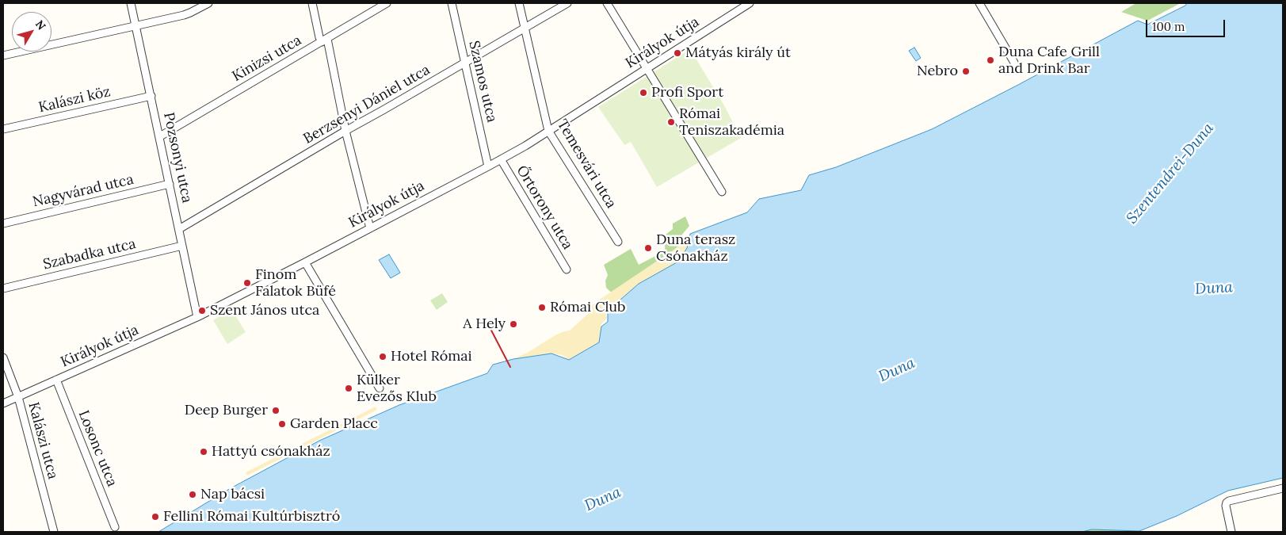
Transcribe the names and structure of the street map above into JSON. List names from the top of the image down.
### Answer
{
  "streets": {
    "street": [
      "Királyok útja",
      "Kinizsi utca",
      "Szamos utca",
      "Kalászi köz",
      "Berzsenyi Dániel utca",
      "Pozsonyi utca",
      "Temesvári utca",
      "Nagyvárad utca",
      "Őrtorony utca",
      "Szabadka utca",
      "Kalászi utca",
      "Losonc utca"
    ]
  },
  "crossings": [
    ["Királyok útja", "Szamos utca"],
    ["Királyok útja", "Pozsonyi utca"],
    ["Királyok útja", "Temesvári utca"],
    ["Királyok útja", "Őrtorony utca"],
    ["Királyok útja", "Kalászi utca"],
    ["Királyok útja", "Losonc utca"],
    ["Kinizsi utca", "Pozsonyi utca"],
    ["Szamos utca", "Berzsenyi Dániel utca"],
    ["Kalászi köz", "Pozsonyi utca"],
    ["Berzsenyi Dániel utca", "Pozsonyi utca"],
    ["Berzsenyi Dániel utca", "Temesvári utca"],
    ["Pozsonyi utca", "Nagyvárad utca"],
    ["Pozsonyi utca", "Szabadka utca"]
  ],
  "water": ["Szentendrei-Duna", "Duna"],
  "places": [
    "Mátyás király út",
    "Duna Cafe Grill and Drink Bar",
    "Nebro",
    "Profi Sport",
    "Római Teniszakadémia",
    "Duna terasz Csónakház",
    "Finom Falatok Büfé",
    "Római Club",
    "Szent János utca",
    "A Hely",
    "Hotel Római",
    "Külker Evezős Klub",
    "Deep Burger",
    "Garden Placc",
    "Hattyú csónakház",
    "Nap bácsi",
    "Fellini Római Kultúrbisztró"
  ],
  "scale_bar": "100 m",
  "north": "top right"
}
